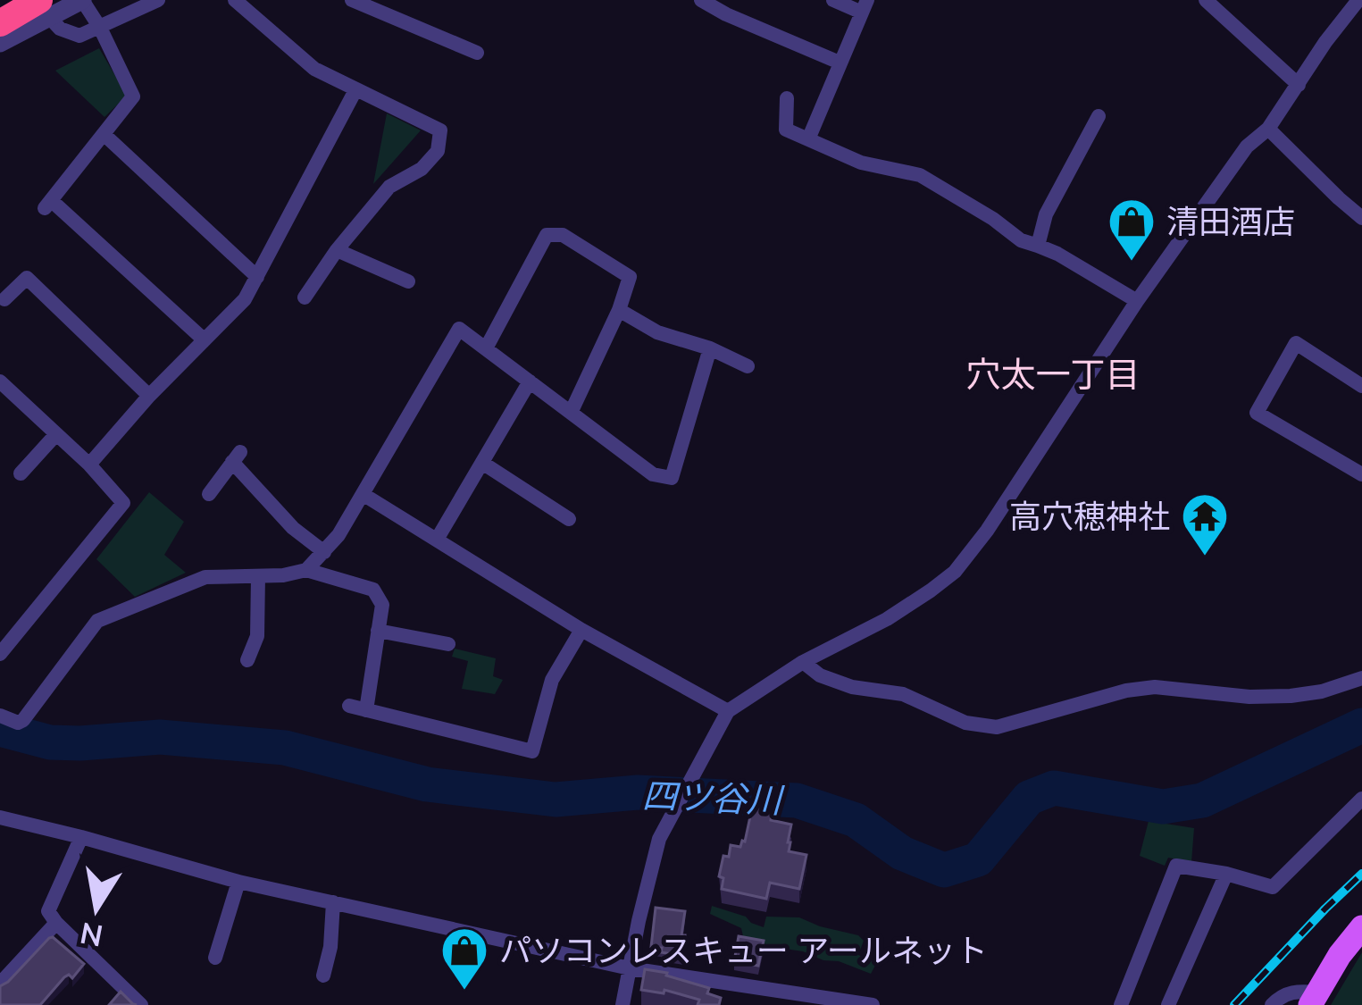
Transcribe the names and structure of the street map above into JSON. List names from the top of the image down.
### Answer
{
  "districts": ["穴太一丁目"],
  "water": ["四ツ谷川"],
  "places": {
    "shop": ["清田酒店", "パソコンレスキュー アールネット"],
    "temple": ["高穴穂神社"]
  },
  "north": "bottom"
}
